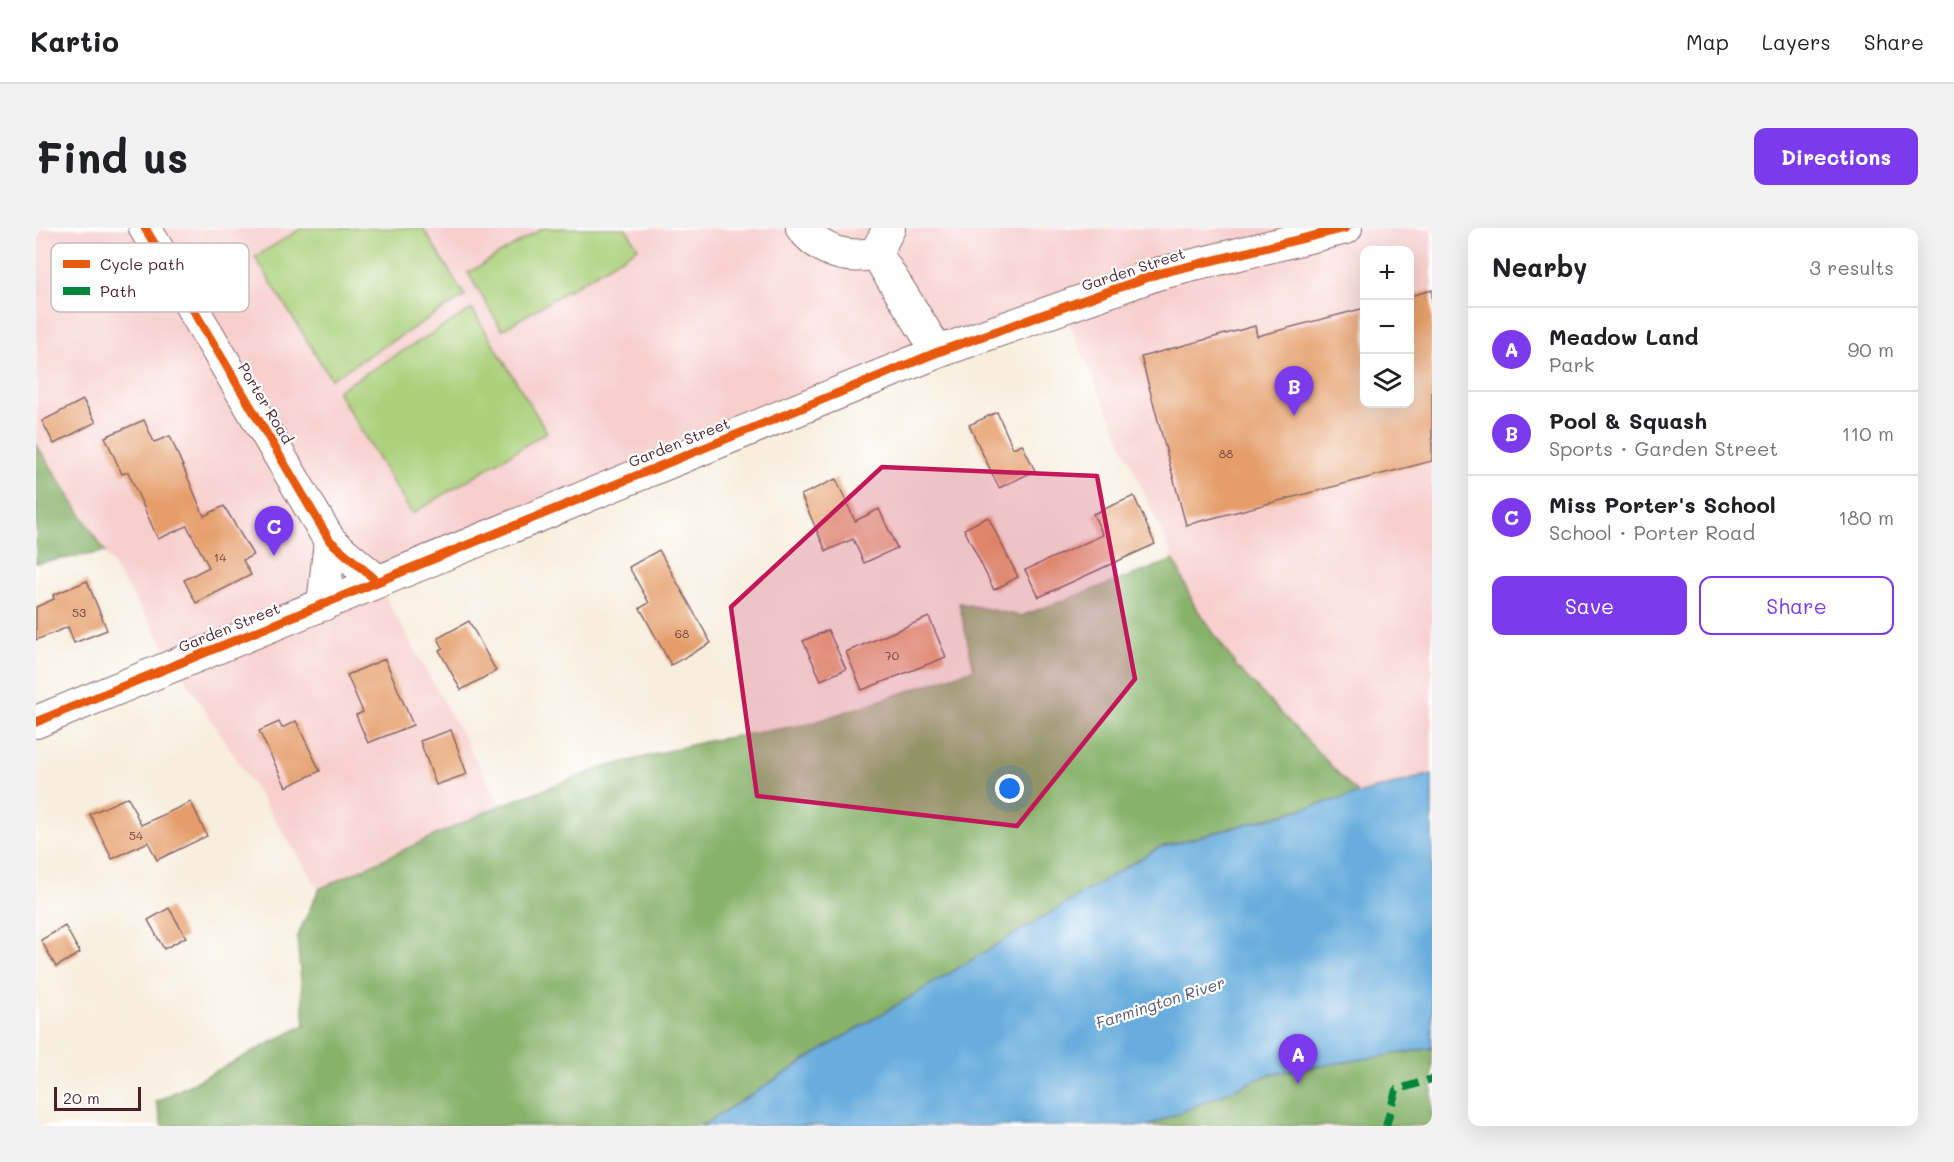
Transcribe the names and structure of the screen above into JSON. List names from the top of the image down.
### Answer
{
  "streets": {
    "street": ["Garden Street", "Porter Road"]
  },
  "crossings": [
    ["Garden Street", "Porter Road"]
  ],
  "water": ["Farmington River"],
  "house_numbers": [
    "88",
    "14",
    "53",
    "68",
    "70",
    "54"
  ],
  "legend": ["Cycle path", "Path"],
  "scale_bar": "20 m",
  "page": {
    "header": "Kartio",
    "nav": ["Map", "Layers", "Share"],
    "buttons": [
      "Directions",
      ["Save", "Share"]
    ],
    "title": "Find us",
    "heading": ["Nearby", "3 results"],
    "map_buttons": ["+", "−"],
    "list": [
      {
        "mark": "A",
        "name": "Meadow Land",
        "note": "Park",
        "value": "90 m"
      },
      {
        "mark": "B",
        "name": "Pool & Squash",
        "note": "Sports · Garden Street",
        "value": "110 m"
      },
      {
        "mark": "C",
        "name": "Miss Porter's School",
        "note": "School · Porter Road",
        "value": "180 m"
      }
    ],
    "pins": ["B", "C", "A"],
    "scale": "20 m"
  }
}
